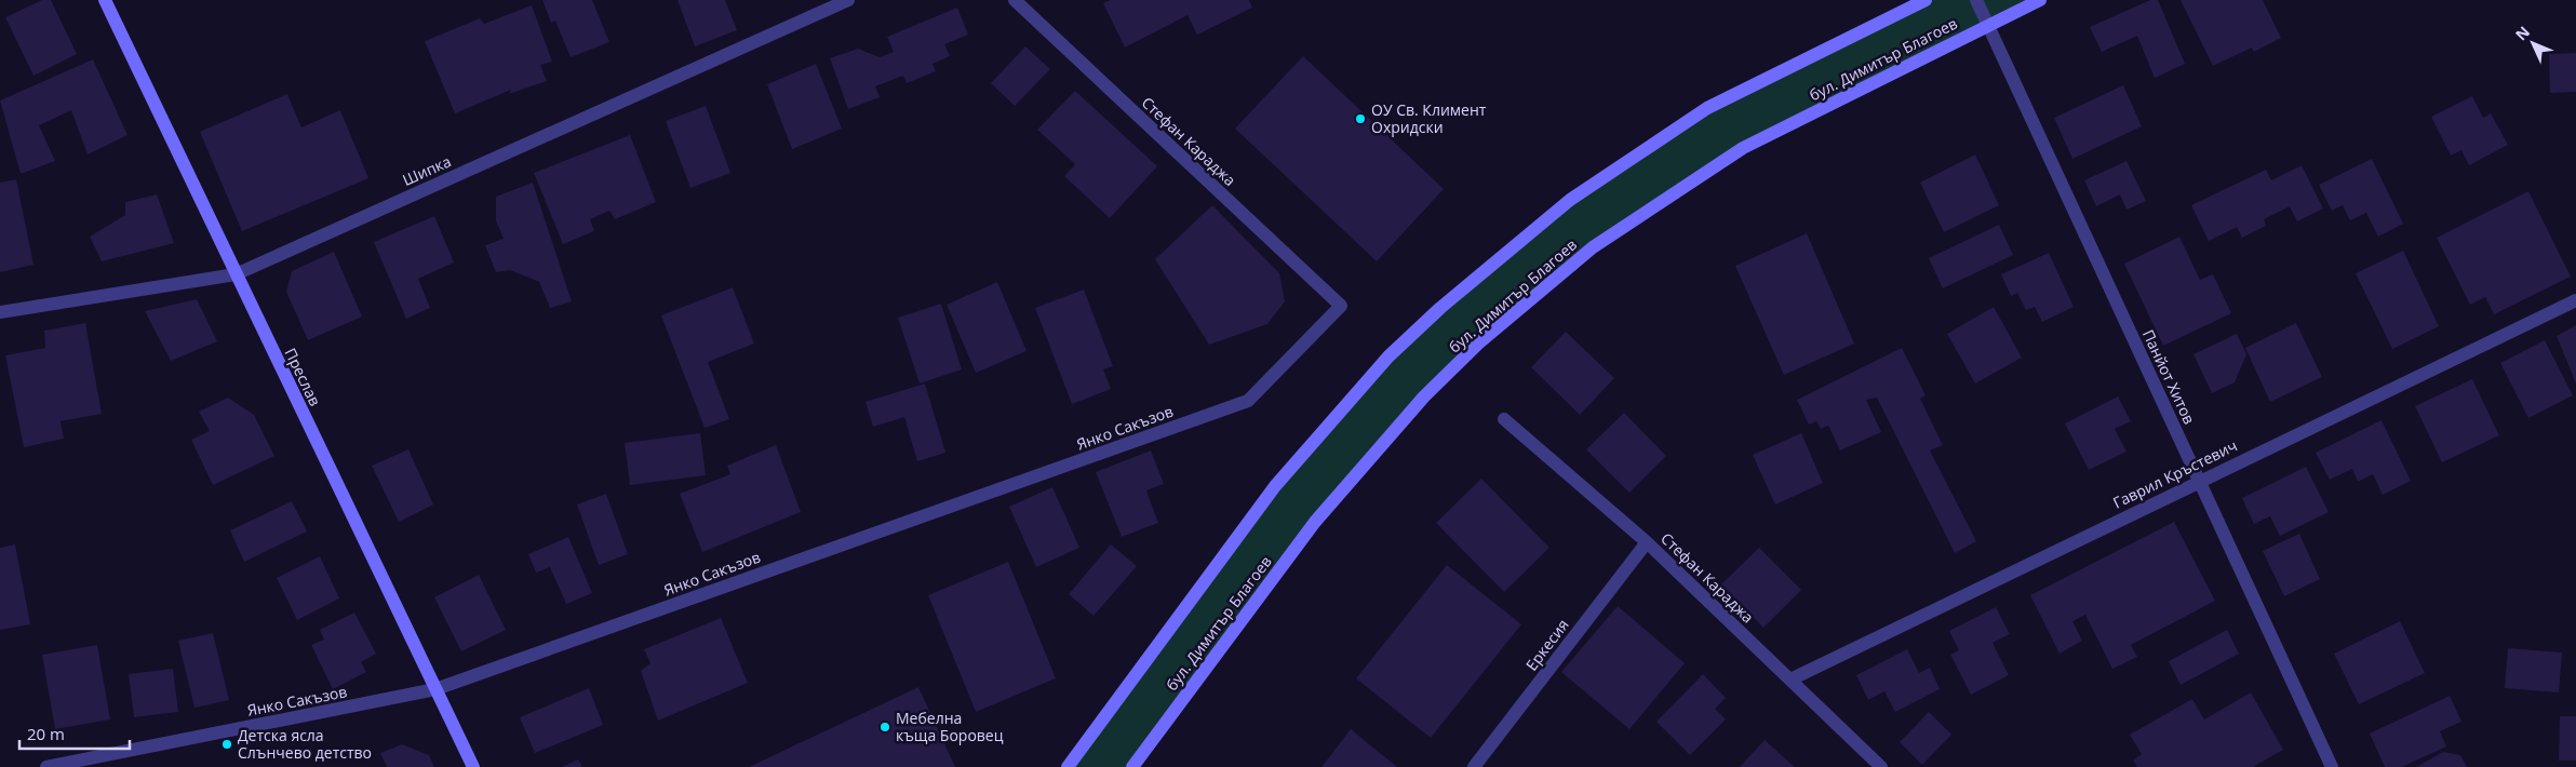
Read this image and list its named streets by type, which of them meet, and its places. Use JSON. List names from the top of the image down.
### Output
{
  "streets": {
    "main road": ["бул. Димитър Благоев", "Преслав"],
    "street": [
      "Стефан Караджа",
      "Шипка",
      "Панйот Хитов",
      "Янко Сакъзов",
      "Гаврил Кръстевич",
      "Еркесия"
    ]
  },
  "crossings": [
    ["бул. Димитър Благоев", "Панйот Хитов"],
    ["Стефан Караджа", "Янко Сакъзов"],
    ["Стефан Караджа", "Гаврил Кръстевич"],
    ["Стефан Караджа", "Еркесия"],
    ["Шипка", "Преслав"],
    ["Преслав", "Янко Сакъзов"],
    ["Панйот Хитов", "Гаврил Кръстевич"]
  ],
  "places": ["ОУ Св. Климент Охридски", "Мебелна къща Боровец", "Детска ясла Слънчево детство"],
  "scale_bar": "20 m",
  "north": "top left"
}
